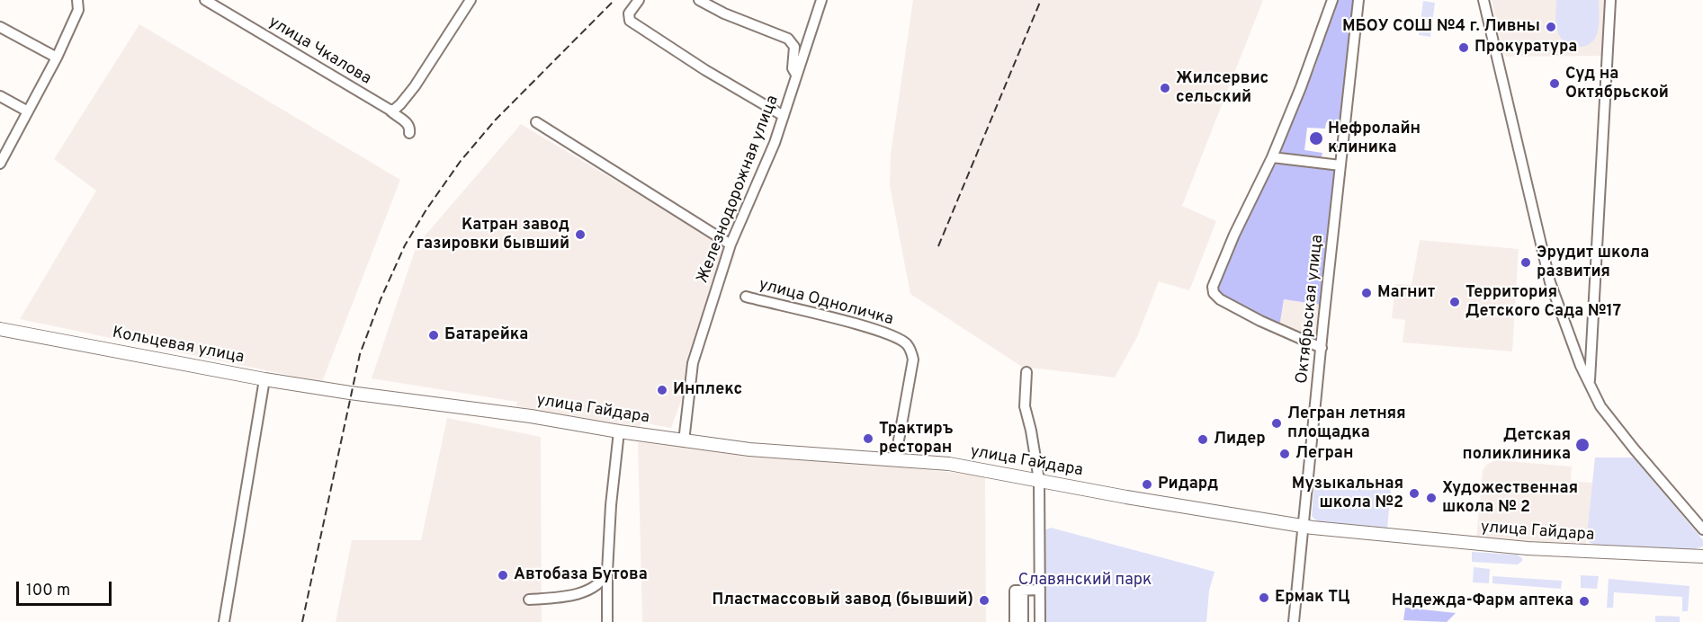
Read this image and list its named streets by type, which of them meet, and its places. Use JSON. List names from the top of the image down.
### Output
{
  "streets": {
    "main road": ["Кольцевая улица", "улица Гайдара"],
    "street": [
      "улица Чкалова",
      "Железнодорожная улица",
      "улица Одноличка",
      "Октябрьская улица"
    ]
  },
  "crossings": [
    ["Железнодорожная улица", "улица Гайдара"],
    ["улица Одноличка", "улица Гайдара"],
    ["Октябрьская улица", "улица Гайдара"],
    ["Кольцевая улица", "улица Гайдара"]
  ],
  "parks": ["Славянский парк"],
  "places": [
    "МБОУ СОШ №4 г. Ливны",
    "Прокуратура",
    "Суд на Октябрьской",
    "Жилсервис сельский",
    "Нефролайн клиника",
    "Катран завод газировки бывший",
    "Эрудит школа развития",
    "Магнит",
    "Территория Детского Сада №17",
    "Батарейка",
    "Инплекс",
    "Легран летняя площадка",
    "Трактиръ ресторан",
    "Лидер",
    "Детская поликлиника",
    "Легран",
    "Ридард",
    "Музыкальная школа №2",
    "Художественная школа № 2",
    "Автобаза Бутова",
    "Ермак ТЦ",
    "Пластмассовый завод (бывший)",
    "Надежда-Фарм аптека"
  ],
  "scale_bar": "100 m"
}
